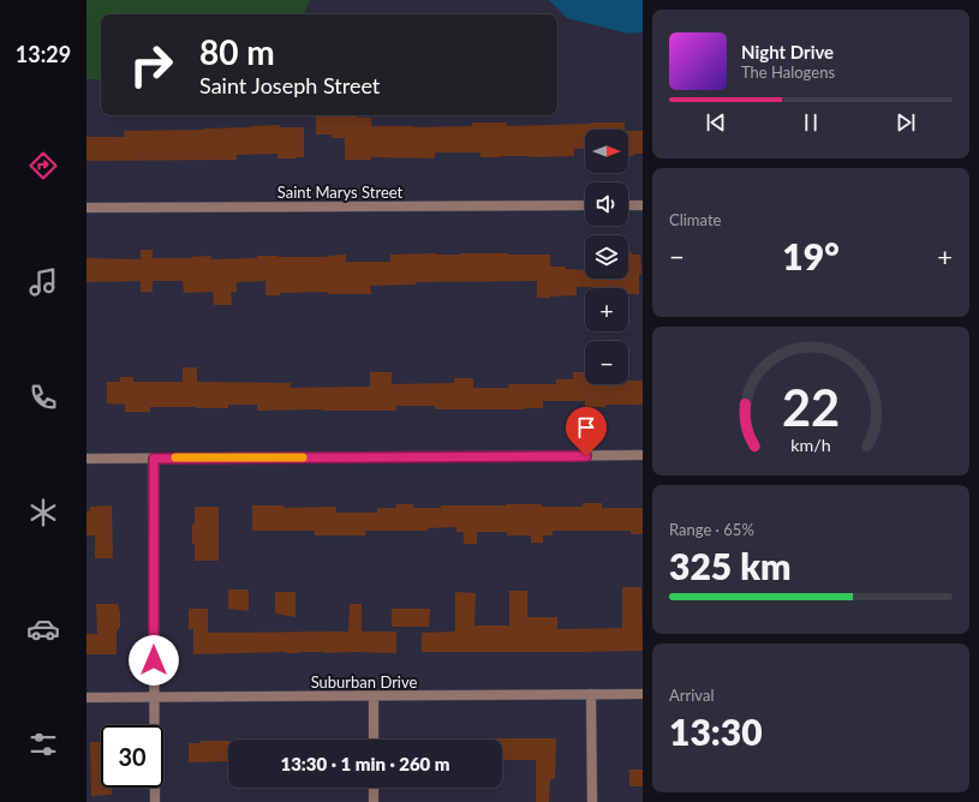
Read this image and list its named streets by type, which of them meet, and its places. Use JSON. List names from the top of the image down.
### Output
{
  "streets": {
    "street": ["Saint Marys Street", "Suburban Drive"]
  },
  "north": "right",
  "page": {
    "tabs": "13:29",
    "turn": ["80 m", "Saint Joseph Street"],
    "song": ["Night Drive", "The Halogens"],
    "map_buttons": ["+", "−"],
    "tile": [
      "Climate",
      ["Range · 65%", "325 km"],
      ["Arrival", "13:30"]
    ],
    "heat": ["−", "19°", "+"],
    "limit": "30",
    "trip": "13:30 · 1 min · 260 m",
    "gauge": ["22", "km/h"]
  }
}
